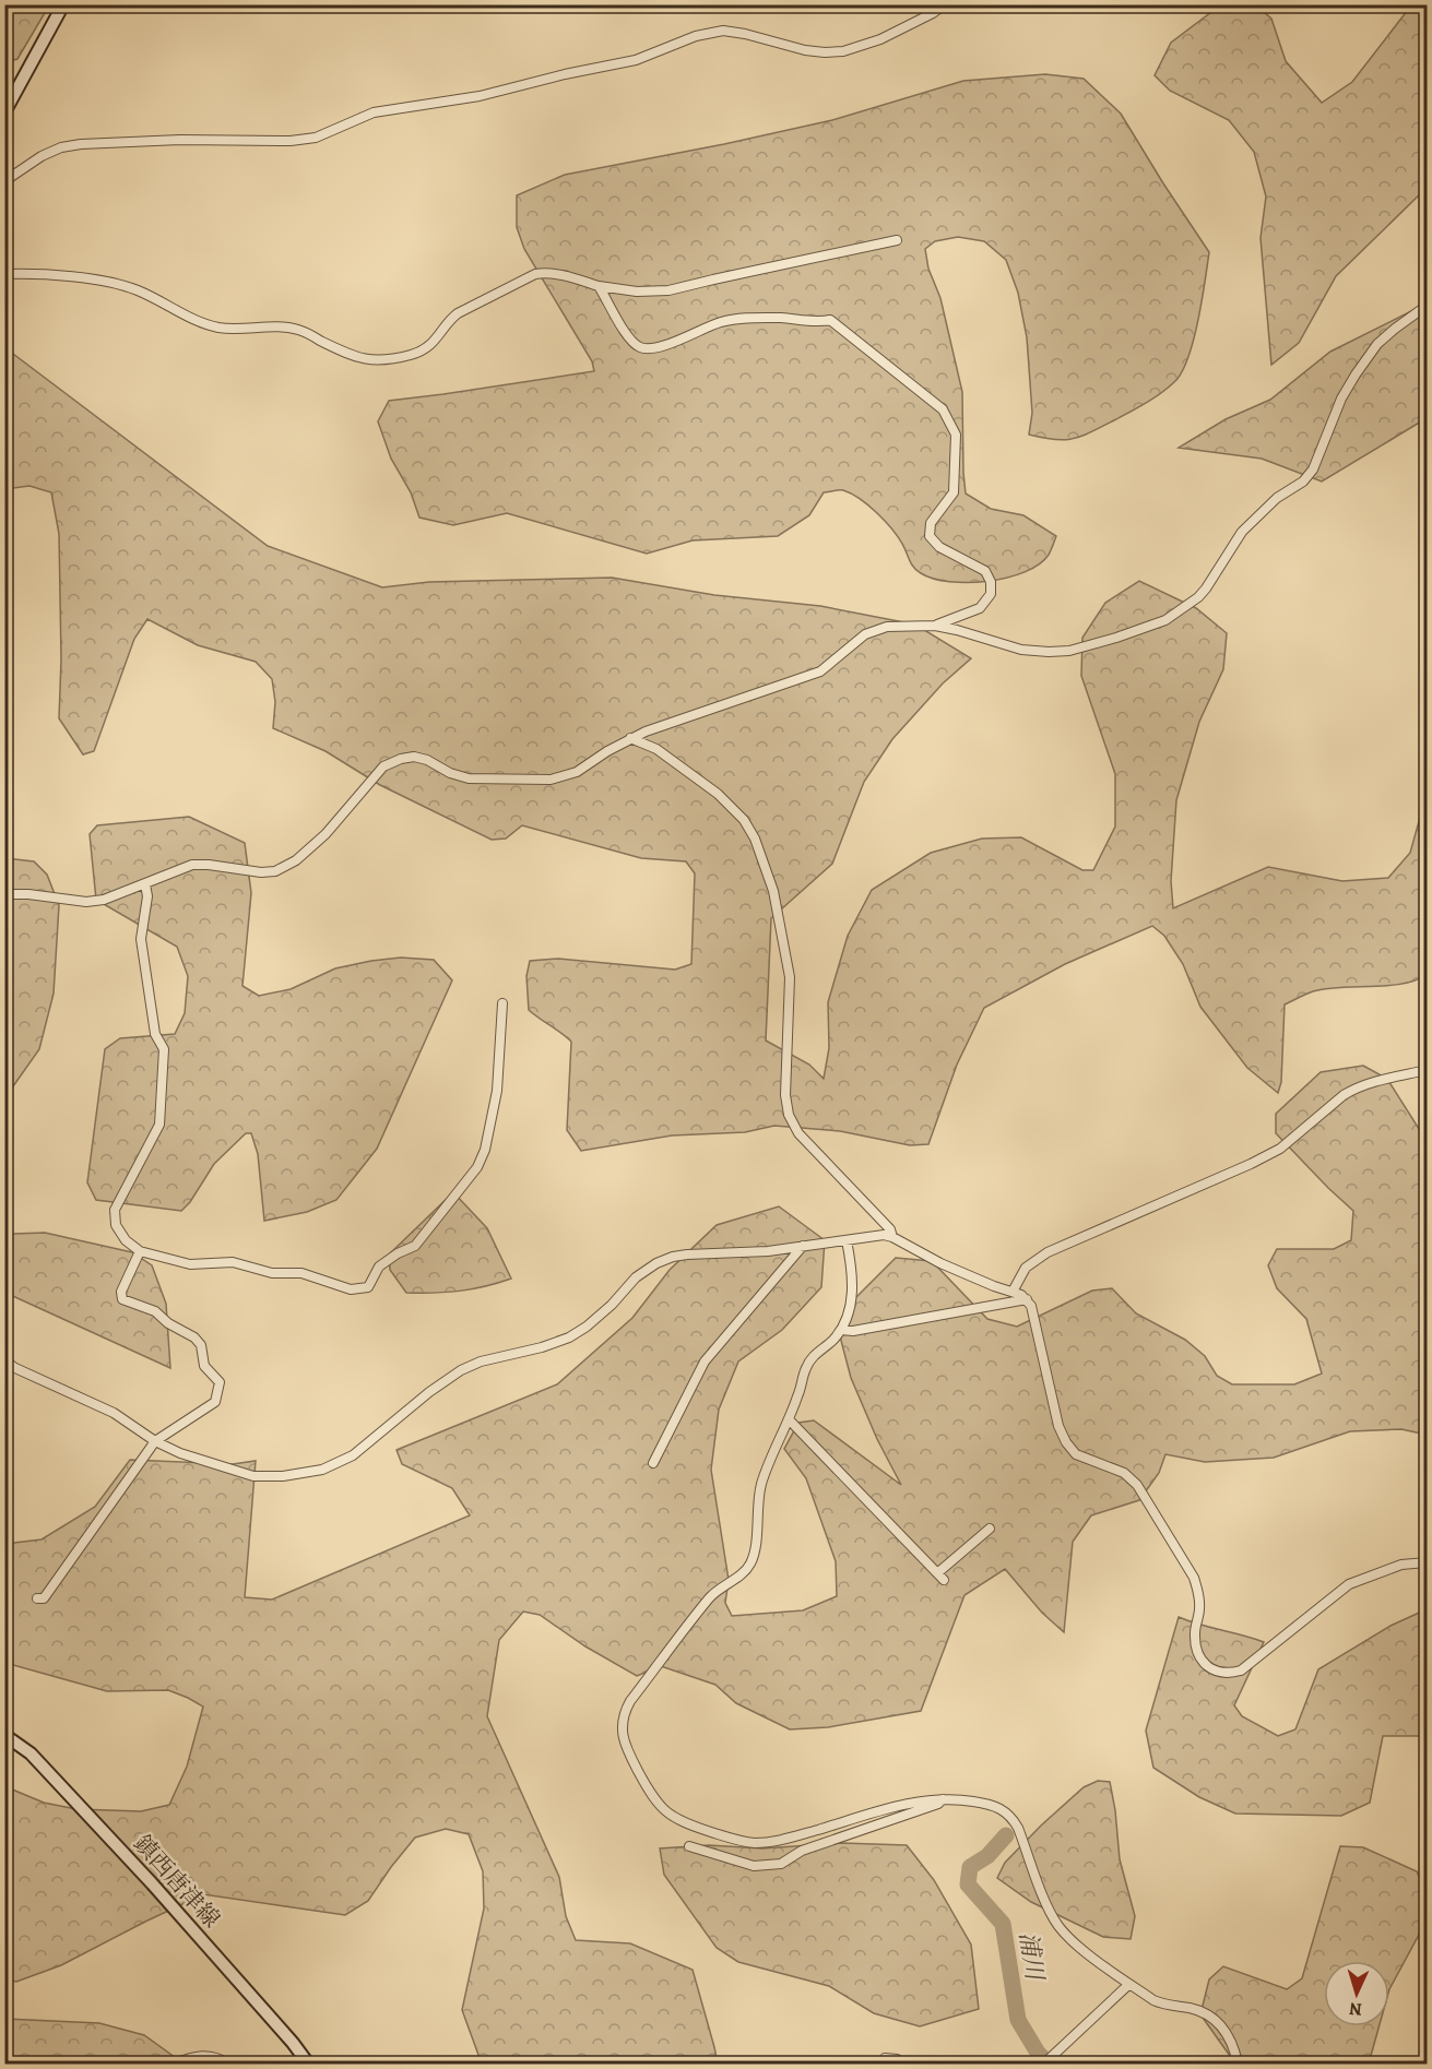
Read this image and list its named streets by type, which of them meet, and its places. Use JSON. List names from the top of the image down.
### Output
{
  "streets": {
    "main road": ["鎮西唐津線"]
  },
  "water": ["浦川"],
  "north": "bottom"
}
